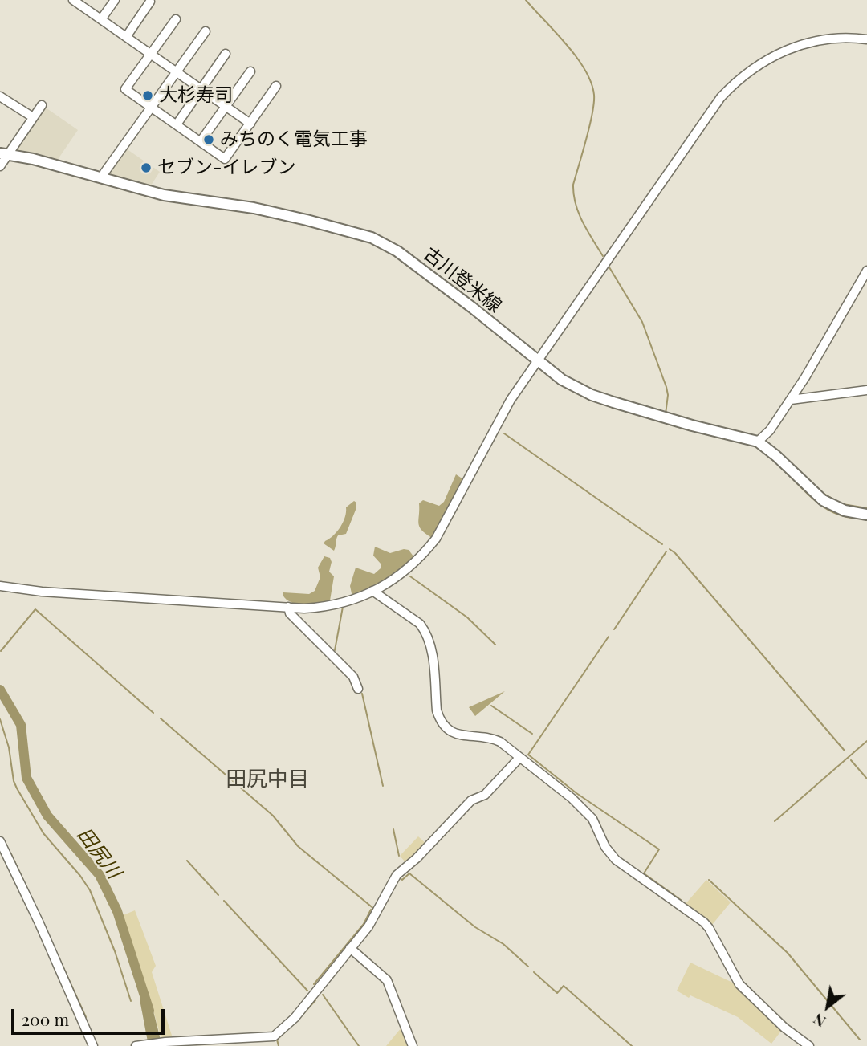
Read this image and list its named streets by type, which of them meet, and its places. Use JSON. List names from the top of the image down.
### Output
{
  "streets": {
    "main road": ["古川登米線"]
  },
  "districts": ["田尻中目"],
  "water": ["田尻川"],
  "places": ["大杉寿司", "みちのく電気工事", "セブン-イレブン"],
  "scale_bar": "200 m",
  "north": "bottom left"
}
